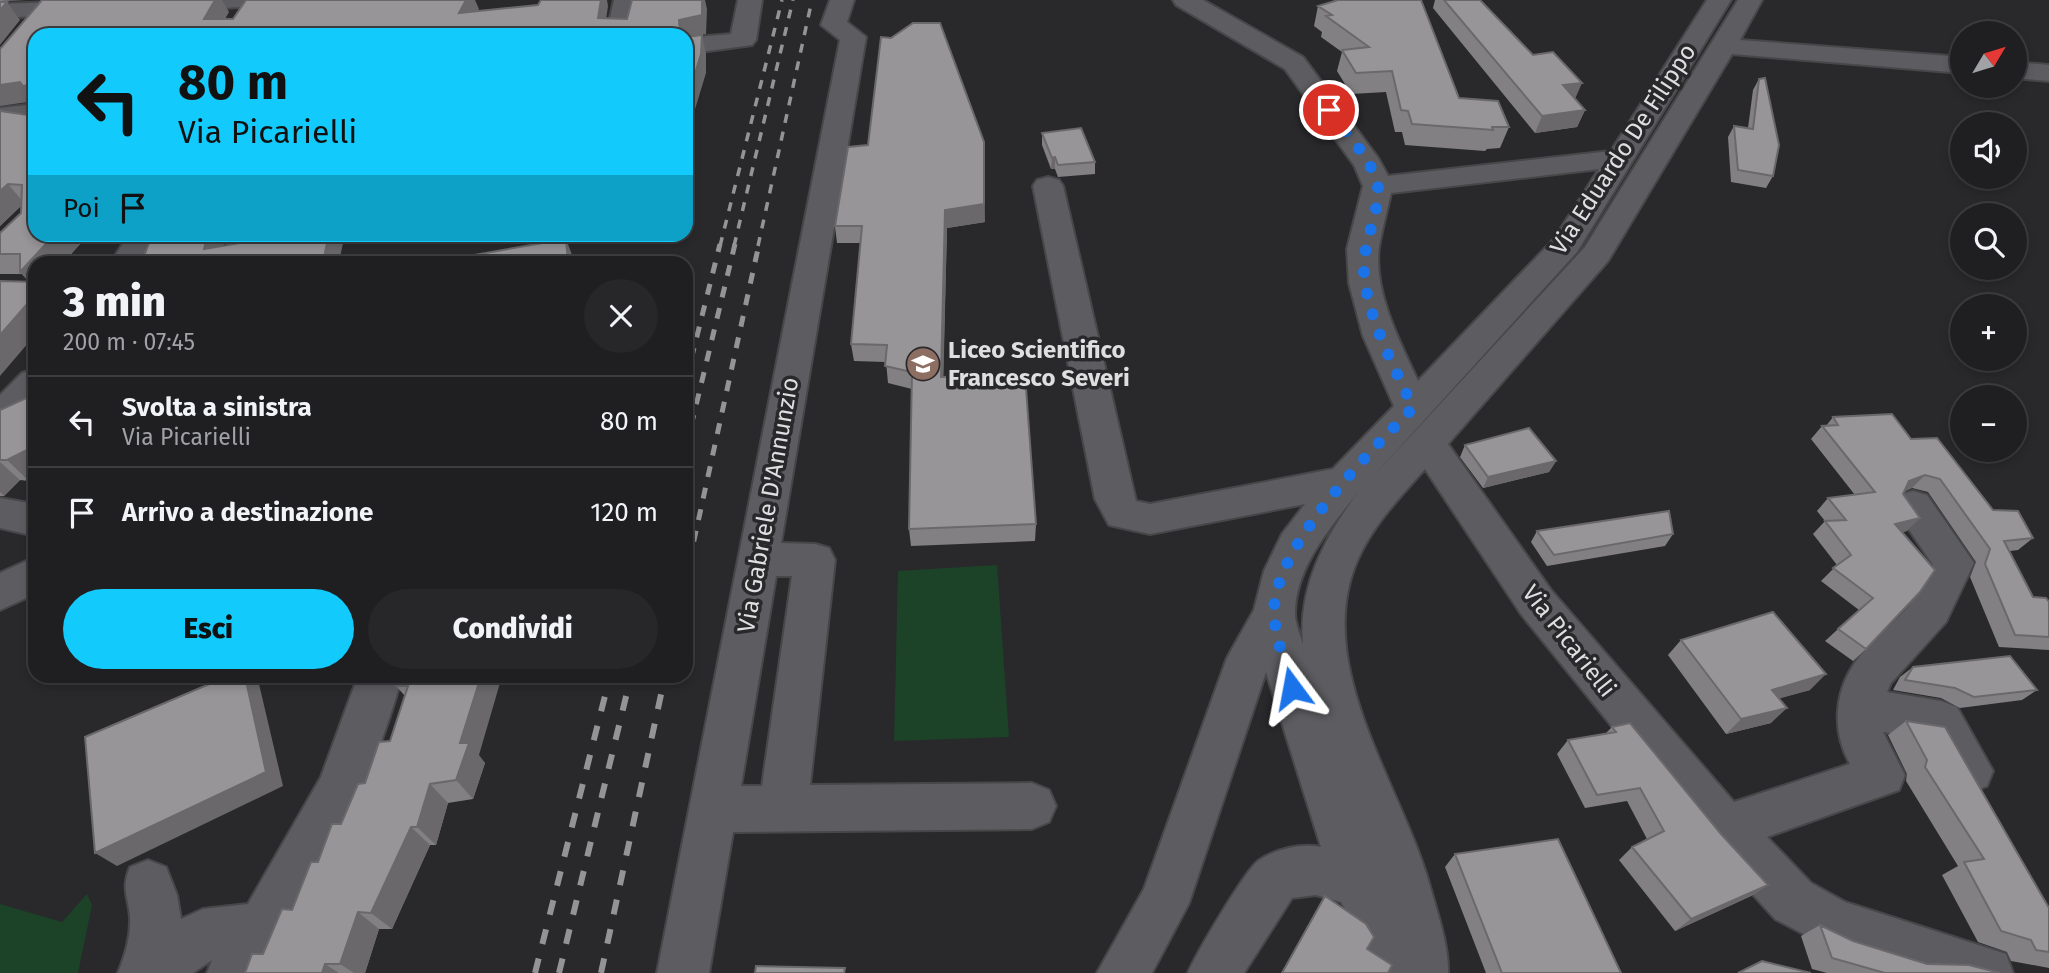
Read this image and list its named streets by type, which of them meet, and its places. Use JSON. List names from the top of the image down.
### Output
{
  "streets": {
    "street": ["Via Eduardo De Filippo", "Via Gabriele D'Annunzio", "Via Picarielli"]
  },
  "crossings": [
    ["Via Eduardo De Filippo", "Via Picarielli"]
  ],
  "places": {
    "school or university": ["Liceo Scientifico Francesco Severi"]
  },
  "north": "top right",
  "page": {
    "map_buttons": ["+", "−"],
    "turn": ["80 m", "Via Picarielli"],
    "then": "Poi",
    "heading": ["3 min", "200 m · 07:45"],
    "list": [
      {
        "name": "Svolta a sinistra",
        "note": "Via Picarielli",
        "value": "80 m"
      },
      {
        "name": "Arrivo a destinazione",
        "value": "120 m"
      }
    ],
    "buttons": ["Esci", "Condividi"]
  }
}
